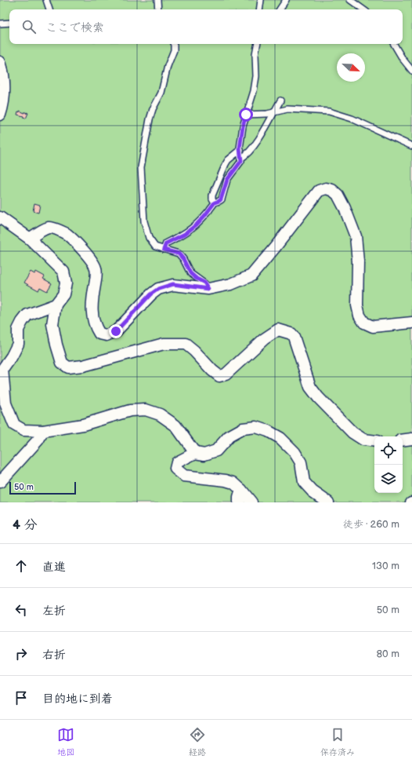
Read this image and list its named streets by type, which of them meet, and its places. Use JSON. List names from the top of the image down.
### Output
{
  "scale_bar": "50 m",
  "north": "bottom right",
  "page": {
    "search": "ここで検索",
    "scale": "50 m",
    "heading": ["4 分", "徒歩 · 260 m"],
    "list": [
      ["直進", "130 m"],
      ["左折", "50 m"],
      ["右折", "80 m"],
      "目的地に到着"
    ],
    "nav": ["地図", "経路", "保存済み"]
  }
}
